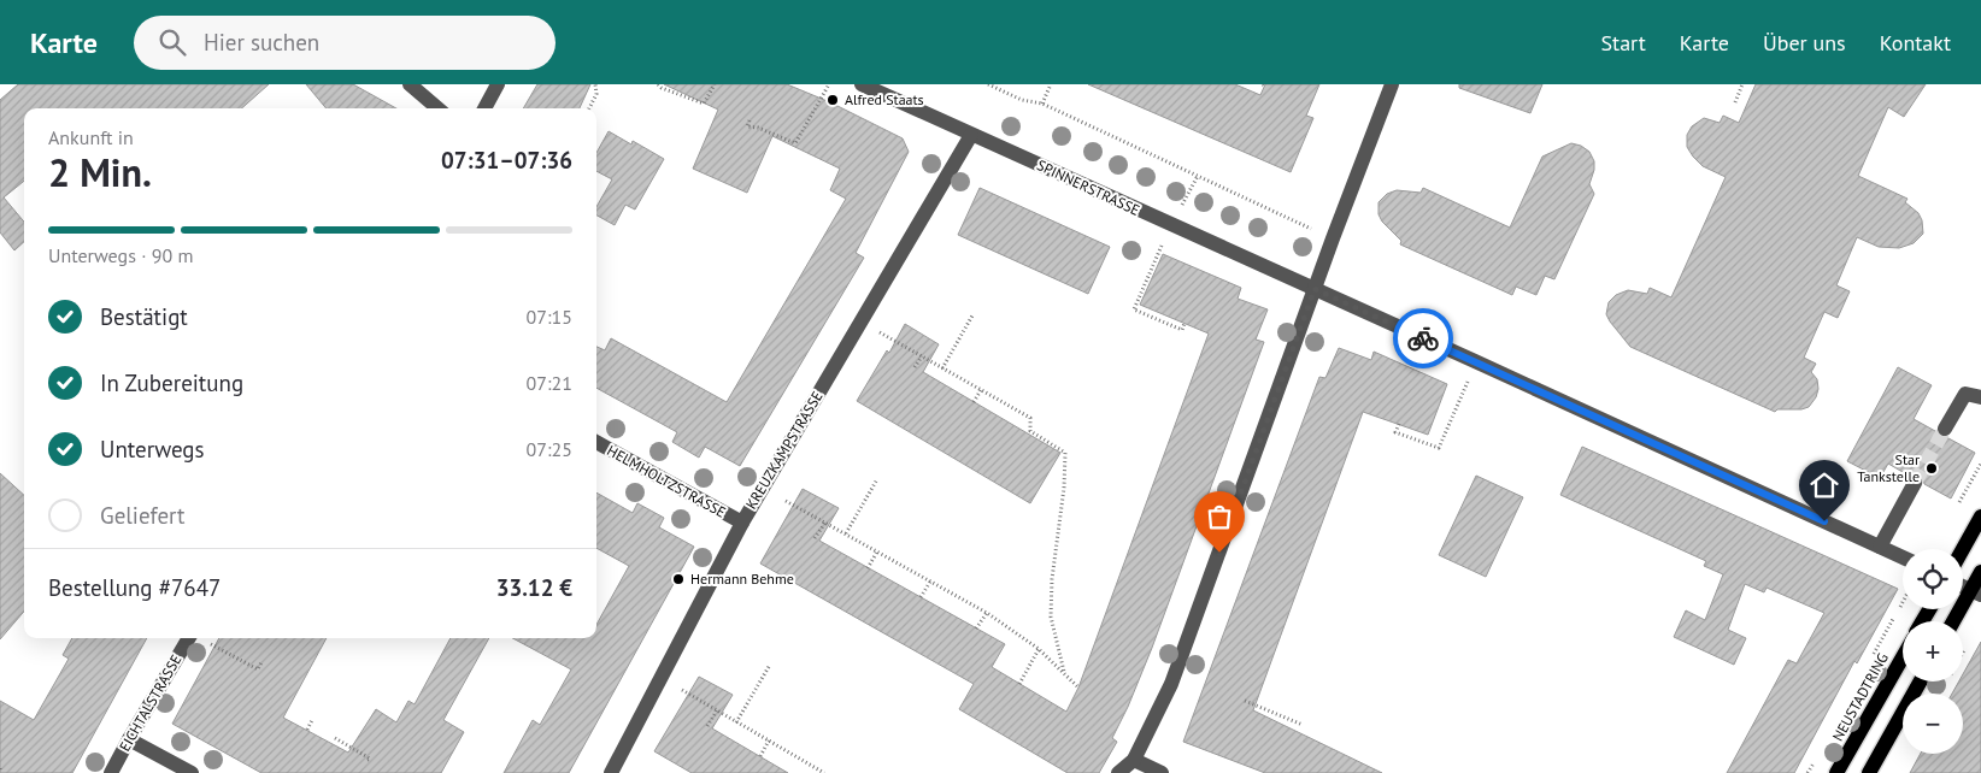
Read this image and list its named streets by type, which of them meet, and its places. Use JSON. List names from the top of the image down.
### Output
{
  "streets": {
    "main road": ["NEUSTADTRING"],
    "street": [
      "SPINNERSTRASSE",
      "KREUZKAMPSTRASSE",
      "HELMHOLTZSTRASSE",
      "EICHTALSTRASSE"
    ]
  },
  "crossings": [
    ["SPINNERSTRASSE", "KREUZKAMPSTRASSE"],
    ["KREUZKAMPSTRASSE", "HELMHOLTZSTRASSE"]
  ],
  "places": ["Alfred Staats", "Star Tankstelle", "Hermann Behme"],
  "page": {
    "header": "Karte",
    "search": "Hier suchen",
    "nav": [
      "Start",
      "Karte",
      "Über uns",
      "Kontakt"
    ],
    "heading": ["2 Min.", "Ankunft in", "07:31–07:36"],
    "panel": ["Bestellung #7647", "33.12 €"],
    "bar": "Unterwegs · 90 m",
    "list": [
      ["Bestätigt", "07:15"],
      ["In Zubereitung", "07:21"],
      ["Unterwegs", "07:25"],
      "Geliefert"
    ],
    "map_buttons": ["+", "−"]
  }
}
